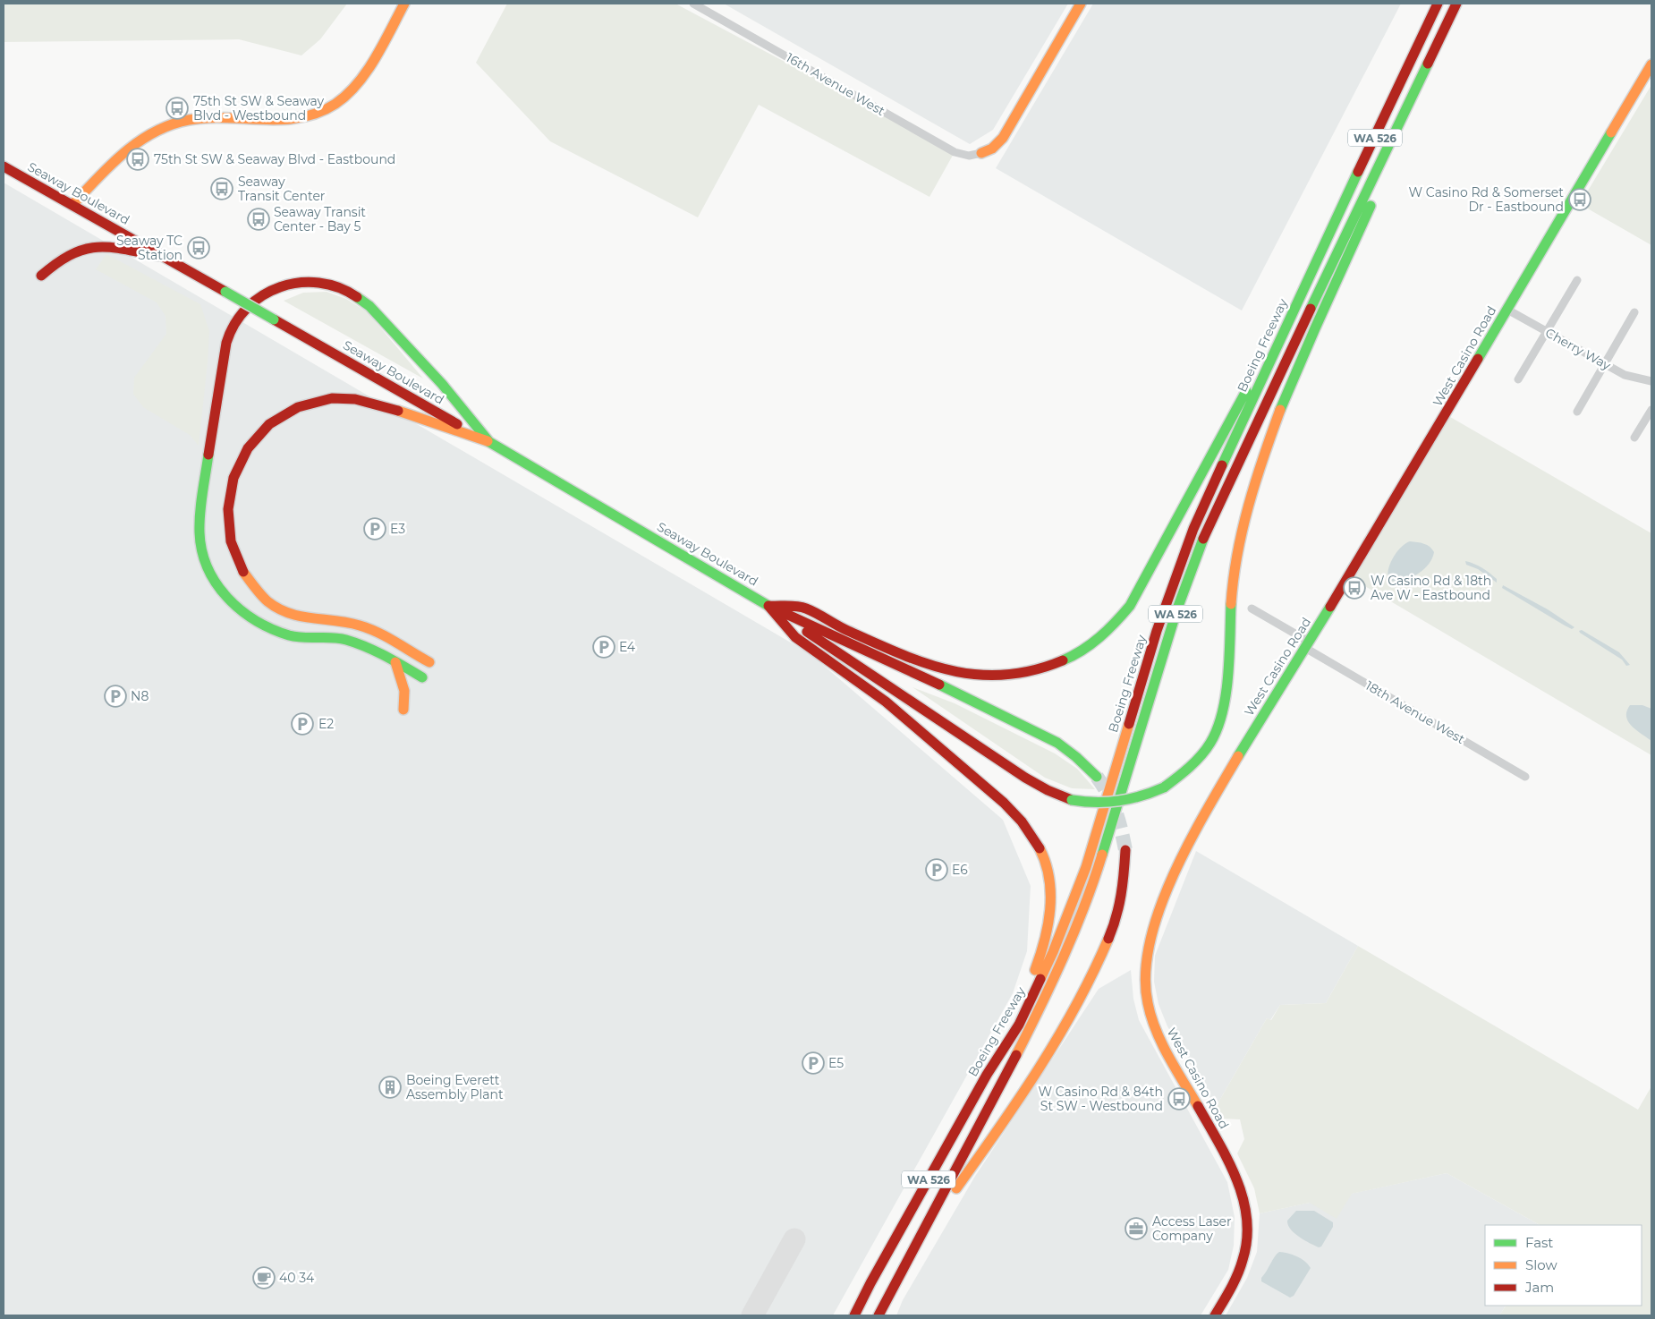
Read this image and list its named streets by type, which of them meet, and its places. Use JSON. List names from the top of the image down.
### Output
{
  "streets": {
    "main road": [
      "WA 526",
      "Seaway Boulevard",
      "Boeing Freeway",
      "West Casino Road"
    ],
    "street": ["16th Avenue West", "Cherry Way", "18th Avenue West"]
  },
  "crossings": [
    ["Cherry Way", "West Casino Road"],
    ["West Casino Road", "18th Avenue West"]
  ],
  "places": {
    "bus stop": [
      "75th St SW & Seaway Blvd - Westbound",
      "75th St SW & Seaway Blvd - Eastbound",
      "Seaway Transit Center",
      "W Casino Rd & Somerset Dr - Eastbound",
      "Seaway Transit Center - Bay 5",
      "Seaway TC Station",
      "W Casino Rd & 18th Ave W - Eastbound",
      "W Casino Rd & 84th St SW - Westbound"
    ],
    "parking": [
      "E3",
      "E4",
      "N8",
      "E2",
      "E6",
      "E5"
    ],
    "building": ["Boeing Everett Assembly Plant"],
    "office": ["Access Laser Company"],
    "cafe": ["40 34"]
  },
  "legend": ["Fast", "Slow", "Jam"]
}
